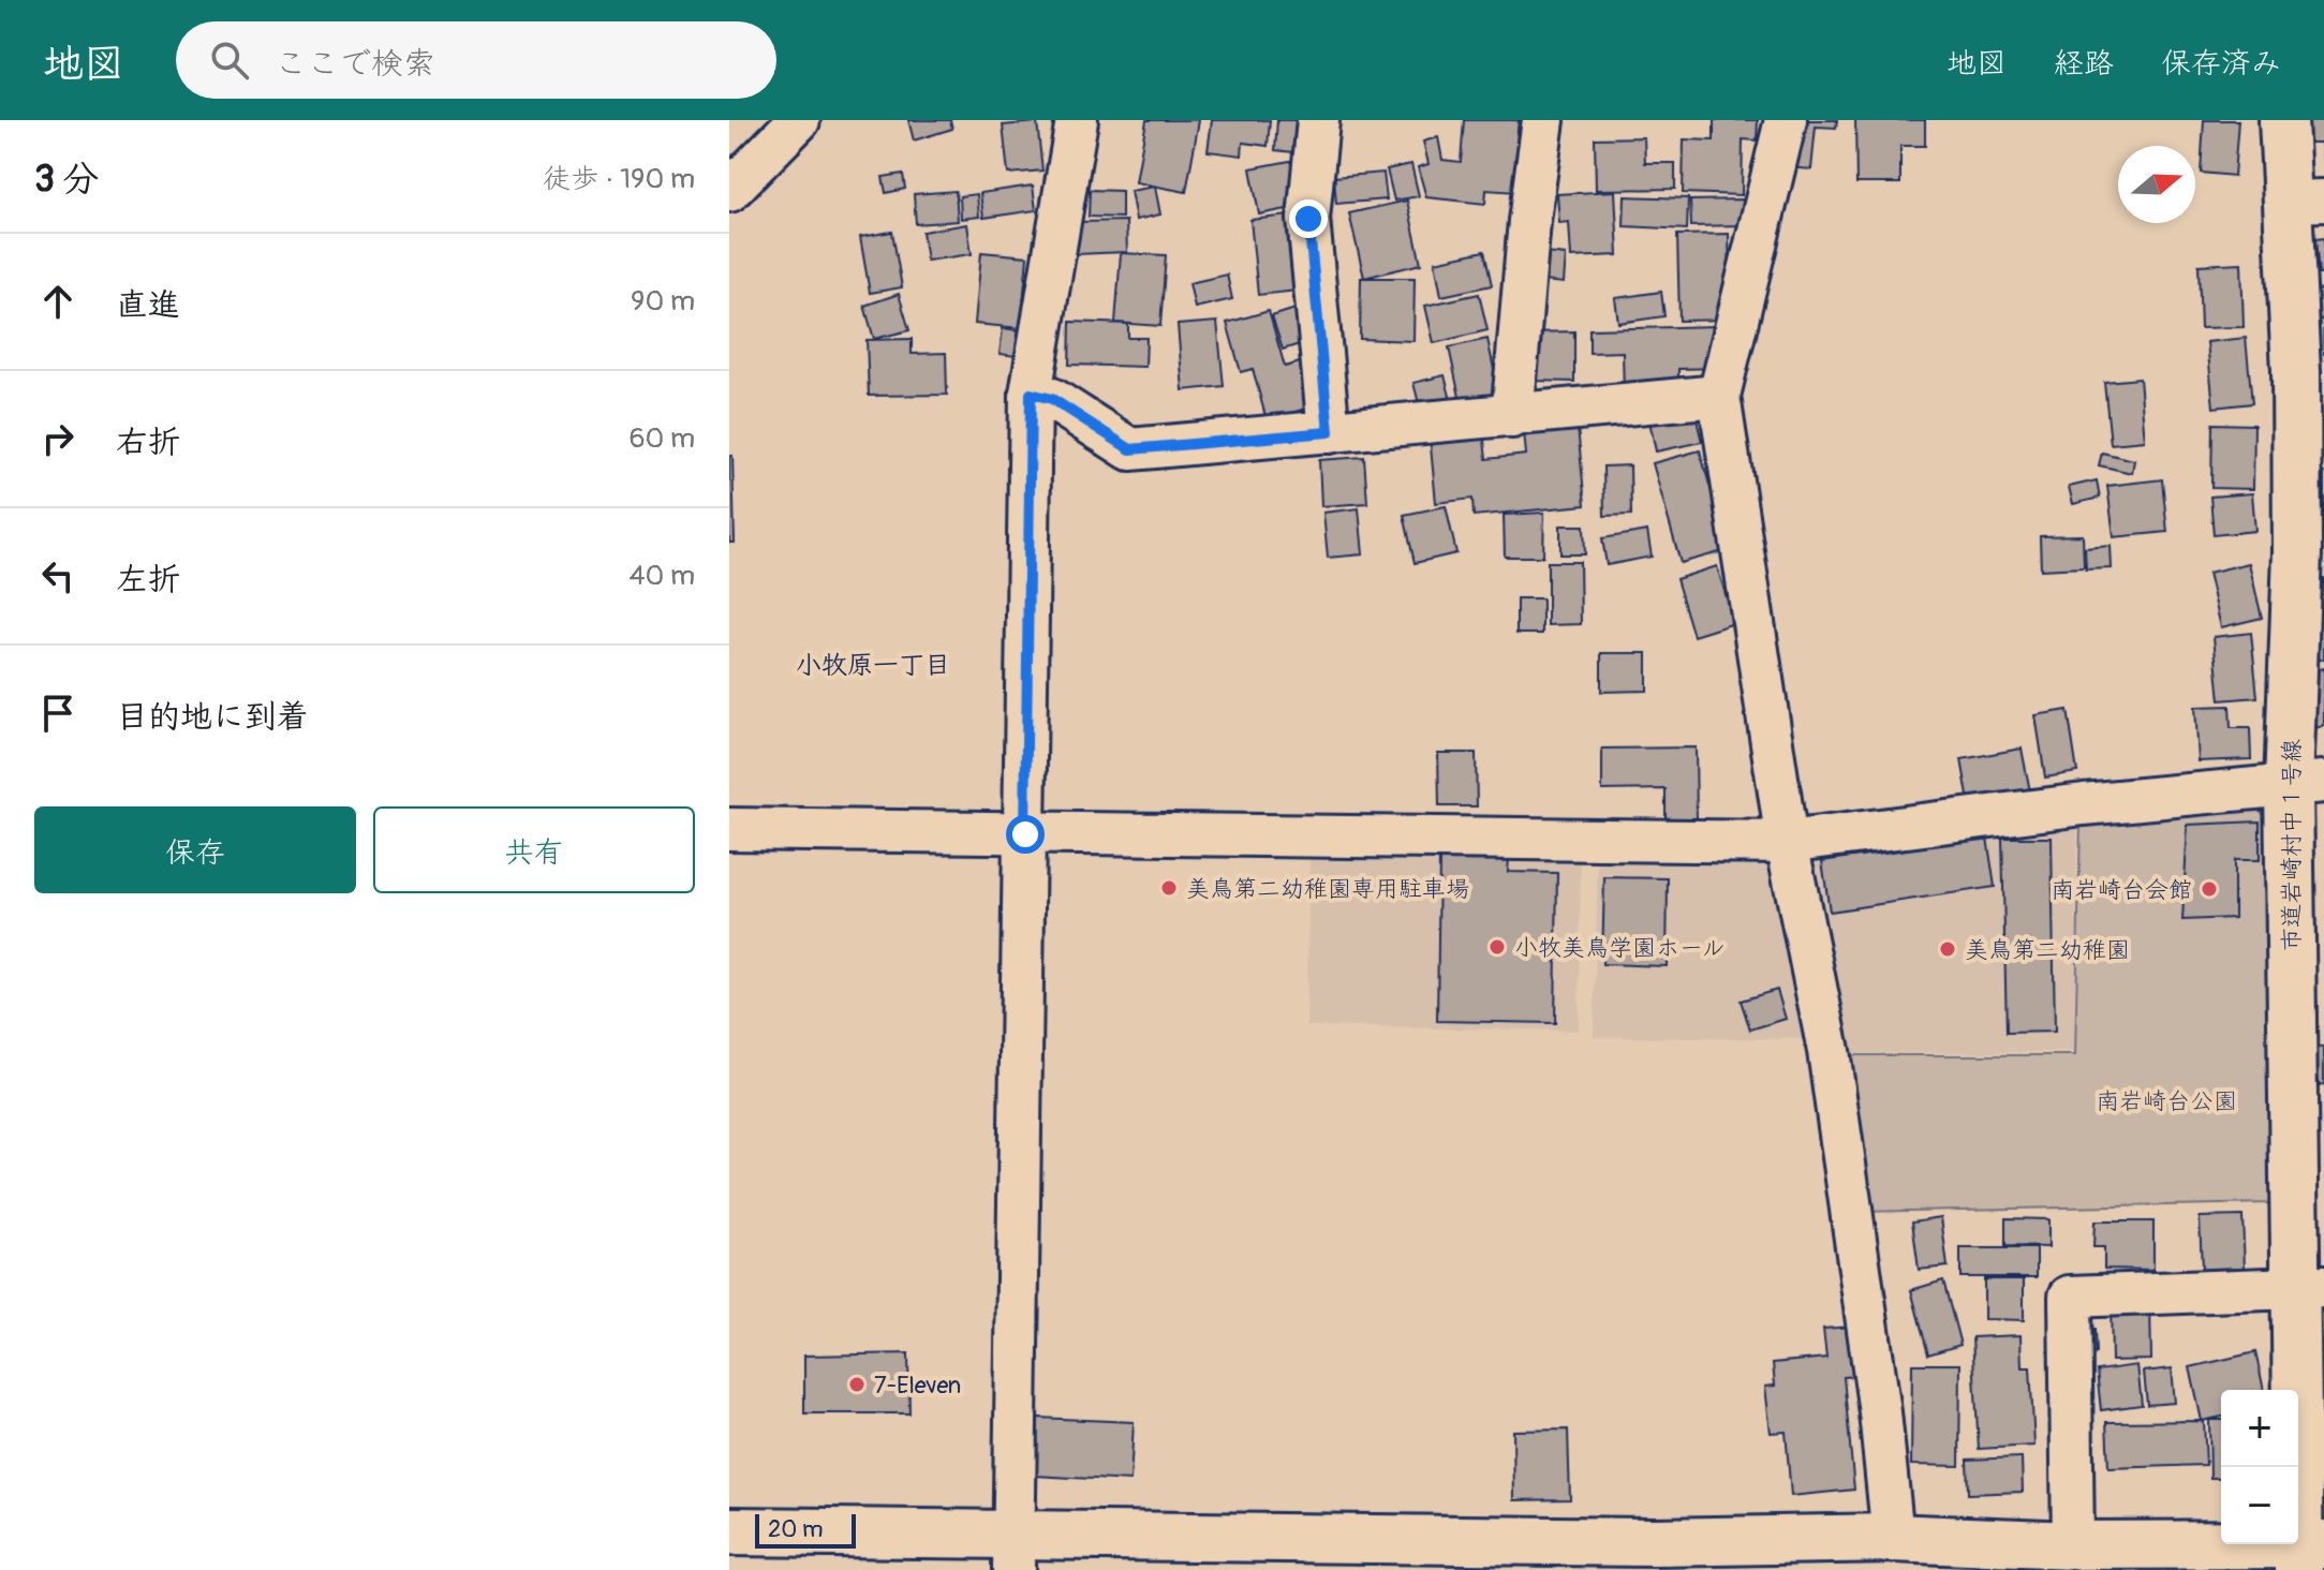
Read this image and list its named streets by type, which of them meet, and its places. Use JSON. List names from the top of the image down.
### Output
{
  "streets": {
    "street": ["市道岩崎村中１号線"]
  },
  "districts": ["小牧原一丁目"],
  "parks": ["南岩崎台公園"],
  "places": [
    "美鳥第二幼稚園専用駐車場",
    "南岩崎台会館",
    "小牧美鳥学園ホール",
    "美鳥第二幼稚園",
    "7-Eleven"
  ],
  "scale_bar": "20 m",
  "north": "right",
  "page": {
    "header": "地図",
    "search": "ここで検索",
    "nav": ["地図", "経路", "保存済み"],
    "heading": ["3 分", "徒歩 · 190 m"],
    "list": [
      ["直進", "90 m"],
      ["右折", "60 m"],
      ["左折", "40 m"],
      "目的地に到着"
    ],
    "buttons": ["保存", "共有"],
    "map_buttons": ["+", "−"],
    "scale": "20 m"
  }
}
